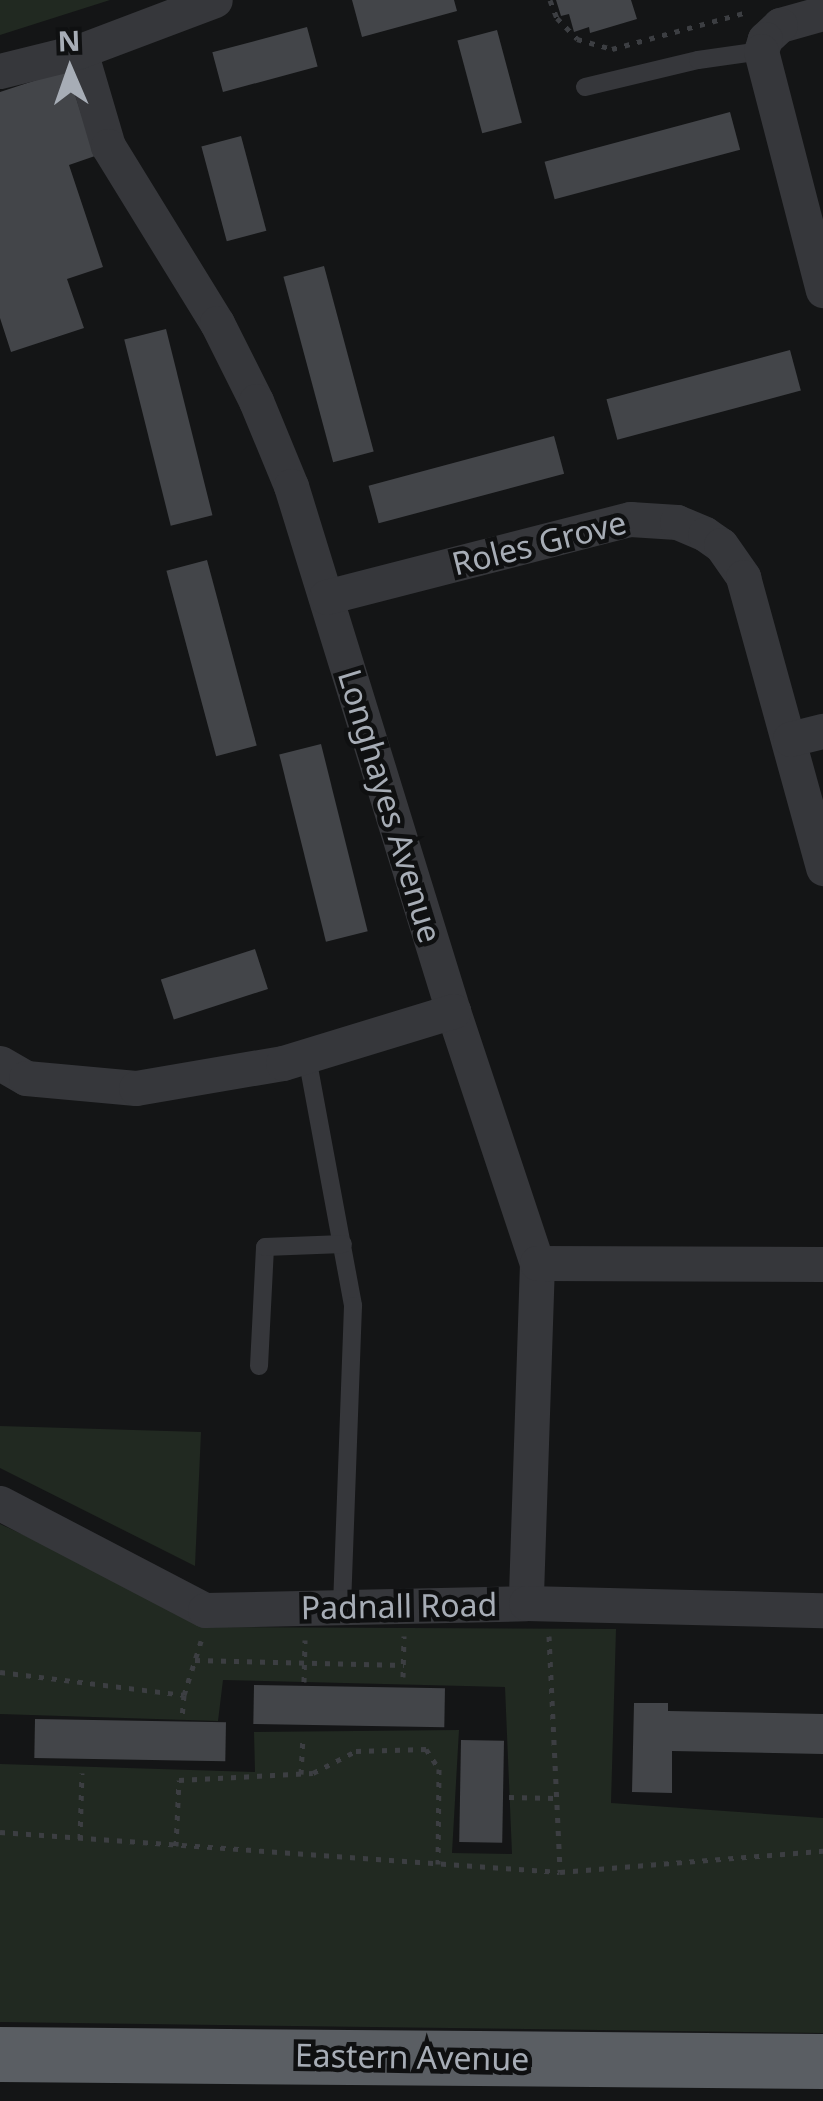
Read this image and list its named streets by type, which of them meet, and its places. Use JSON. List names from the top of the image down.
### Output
{
  "streets": {
    "highway": ["Eastern Avenue"],
    "street": ["Roles Grove", "Longhayes Avenue", "Padnall Road"]
  },
  "crossings": [
    ["Roles Grove", "Longhayes Avenue"],
    ["Longhayes Avenue", "Padnall Road"]
  ],
  "north": "top"
}
